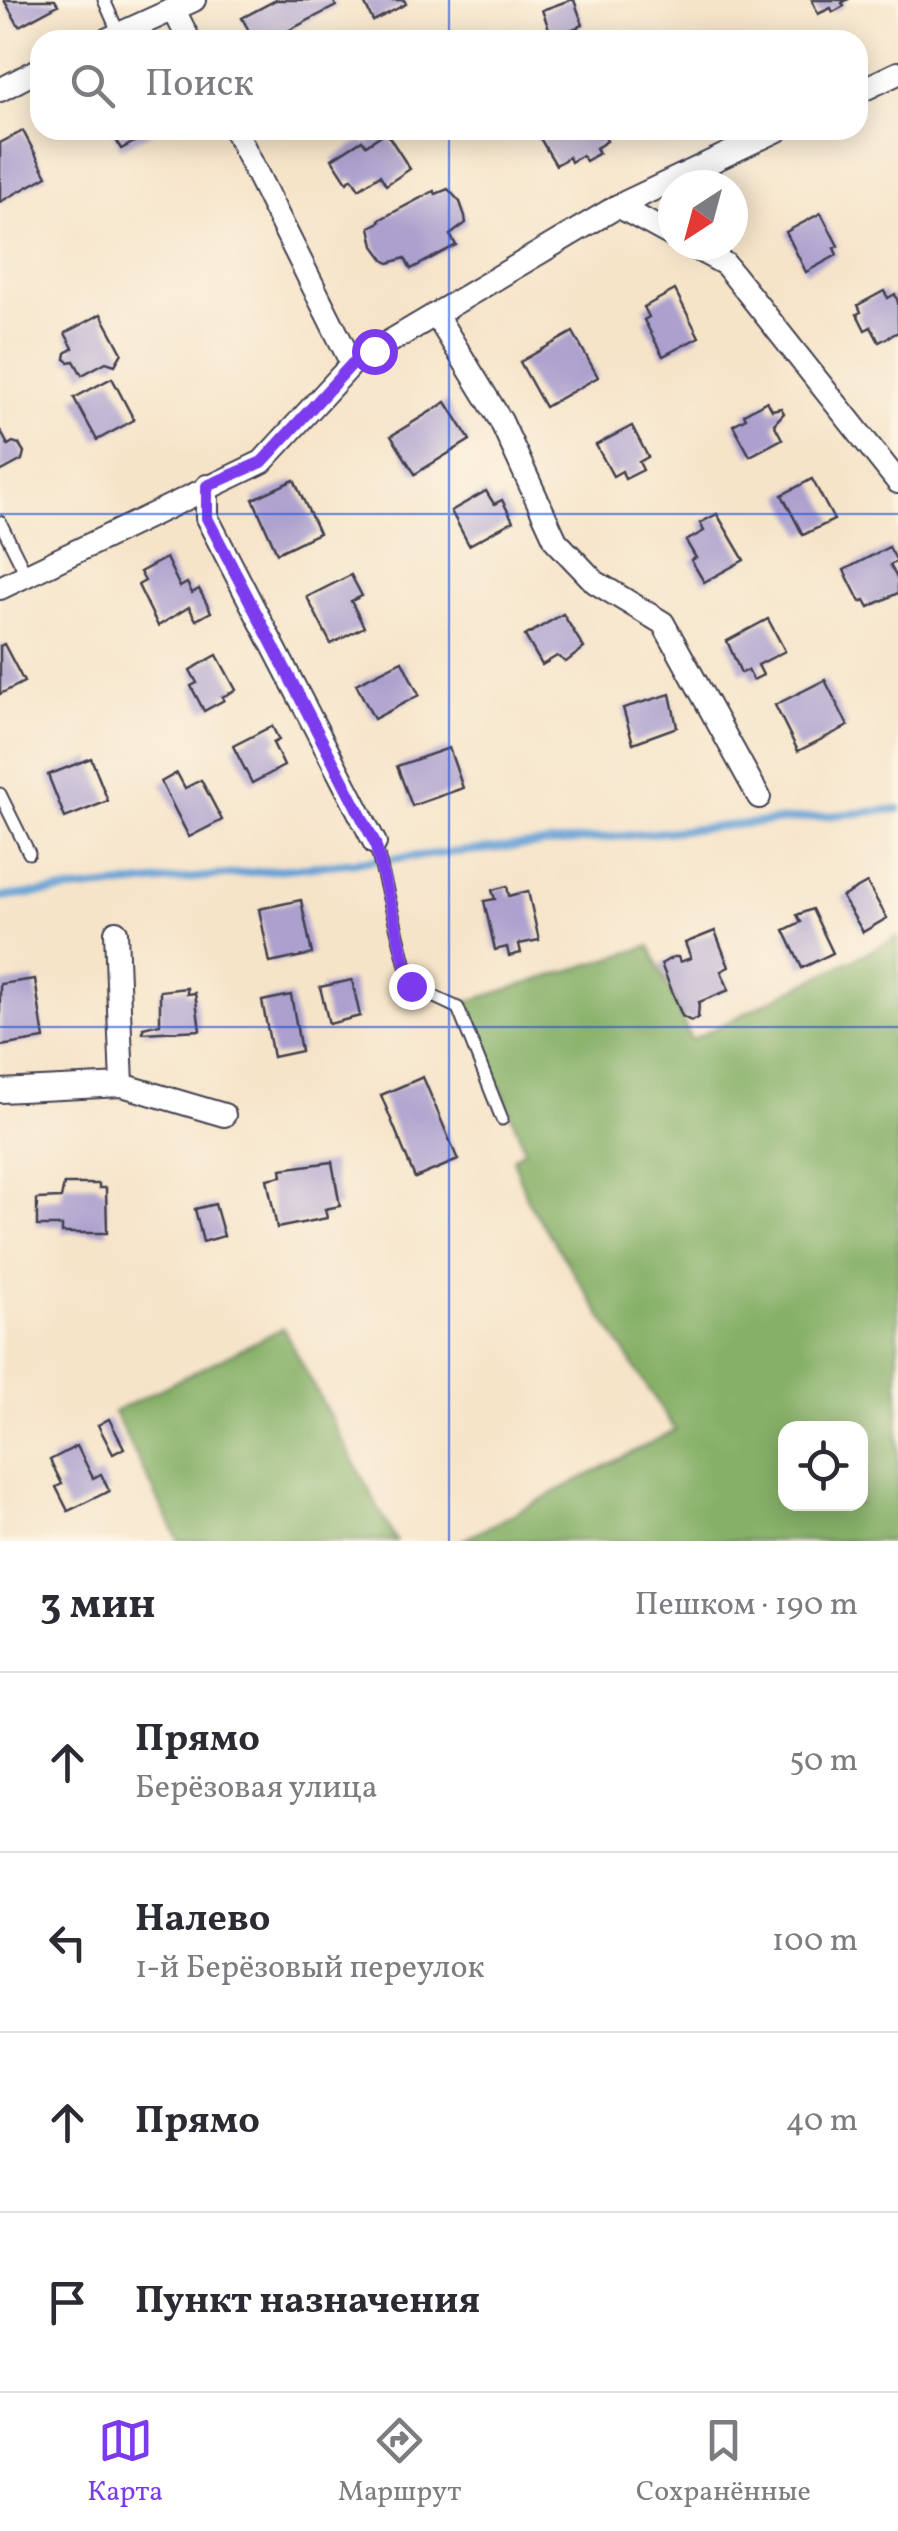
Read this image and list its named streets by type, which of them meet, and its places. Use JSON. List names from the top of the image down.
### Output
{
  "north": "bottom left",
  "page": {
    "search": "Поиск",
    "heading": ["3 мин", "Пешком · 190 m"],
    "list": [
      ["Прямо", "Берёзовая улица", "50 m"],
      ["Налево", "1-й Берёзовый переулок", "100 m"],
      ["Прямо", "40 m"],
      "Пункт назначения"
    ],
    "nav": ["Карта", "Маршрут", "Сохранённые"]
  }
}
